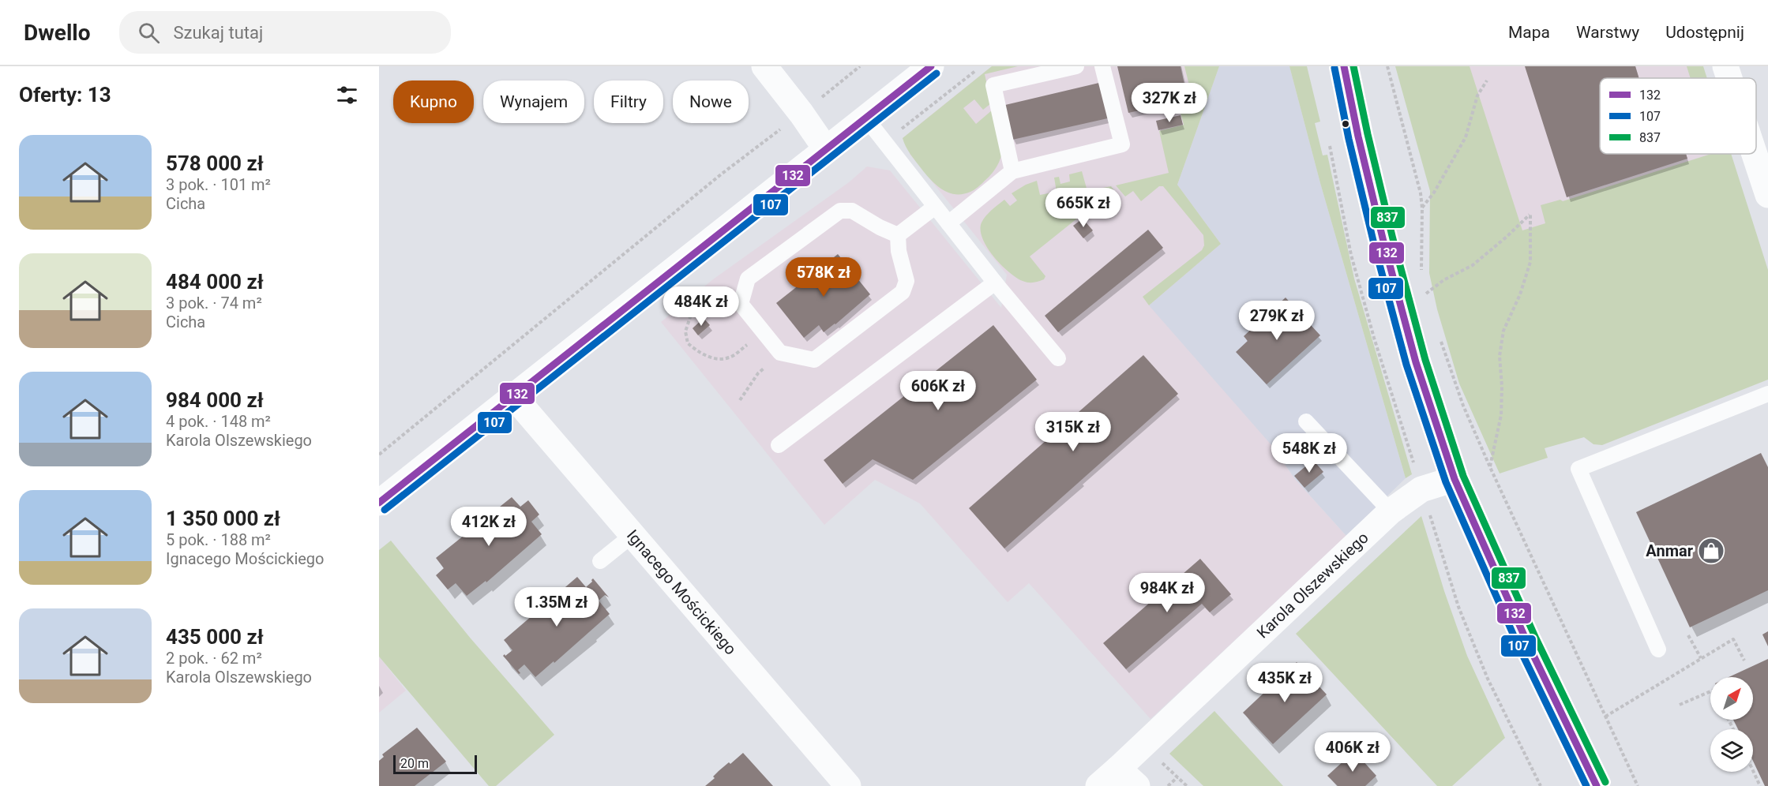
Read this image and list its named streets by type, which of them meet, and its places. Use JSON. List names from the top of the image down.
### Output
{
  "streets": {
    "street": ["Karola Olszewskiego", "Ignacego Mościckiego"]
  },
  "places": {
    "shop": ["Anmar"]
  },
  "lines": ["transit line 132", "transit line 837", "transit line 107"],
  "legend": ["132", "107", "837"],
  "scale_bar": "20 m",
  "north": "top right",
  "page": {
    "header": "Dwello",
    "search": "Szukaj tutaj",
    "nav": ["Mapa", "Warstwy", "Udostępnij"],
    "heading": "Oferty: 13",
    "chip": [
      "Kupno",
      "Wynajem",
      "Filtry",
      "Nowe"
    ],
    "price": [
      "327K zł",
      "665K zł",
      "578K zł",
      "484K zł",
      "279K zł",
      "606K zł",
      "315K zł",
      "548K zł",
      "412K zł",
      "984K zł",
      "1.35M zł",
      "435K zł",
      "406K zł"
    ],
    "list": [
      {
        "name": "578 000 zł",
        "note": "3 pok. · 101 m² · Cicha"
      },
      {
        "name": "484 000 zł",
        "note": "3 pok. · 74 m² · Cicha"
      },
      {
        "name": "984 000 zł",
        "note": "4 pok. · 148 m² · Karola Olszewskiego"
      },
      {
        "name": "1 350 000 zł",
        "note": "5 pok. · 188 m² · Ignacego Mościckiego"
      },
      {
        "name": "435 000 zł",
        "note": "2 pok. · 62 m² · Karola Olszewskiego"
      }
    ],
    "scale": "20 m"
  }
}
